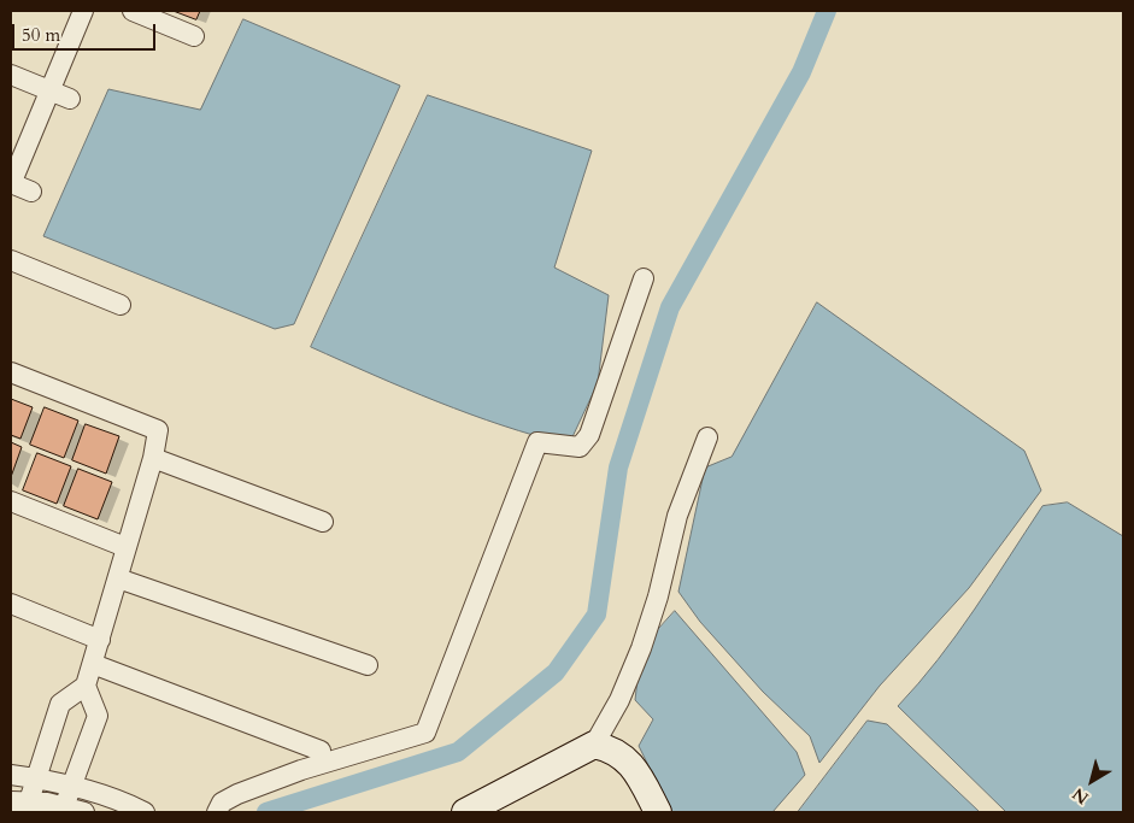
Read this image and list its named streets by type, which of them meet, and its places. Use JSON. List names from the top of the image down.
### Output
{
  "scale_bar": "50 m",
  "north": "bottom left"
}
